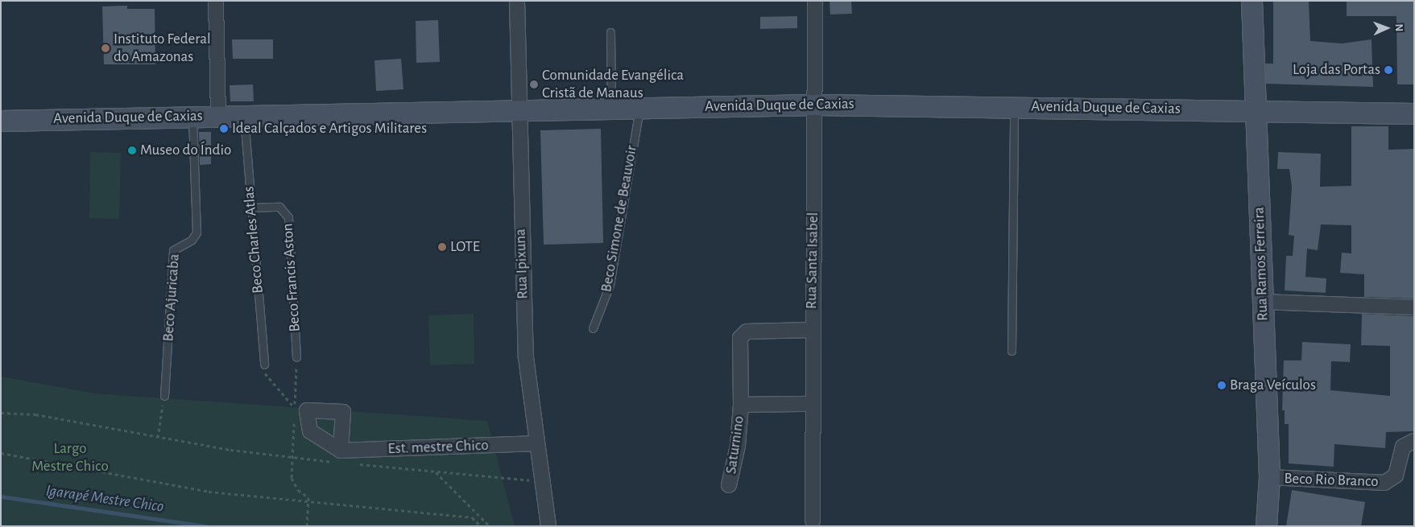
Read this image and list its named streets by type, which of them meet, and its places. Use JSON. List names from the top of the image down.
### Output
{
  "streets": {
    "street": [
      "Avenida Duque de Caxias",
      "Rua Santa Isabel",
      "Rua Ipixuna",
      "Rua Ramos Ferreira",
      "Saturnino",
      "Est. mestre Chico",
      "Beco Rio Branco"
    ],
    "lane": [
      "Beco Simone de Beauvoir",
      "Beco Charles Atlas",
      "Beco Francis Aston",
      "Beco Ajuricaba"
    ]
  },
  "crossings": [
    ["Avenida Duque de Caxias", "Beco Simone de Beauvoir"],
    ["Avenida Duque de Caxias", "Beco Charles Atlas"],
    ["Avenida Duque de Caxias", "Rua Santa Isabel"],
    ["Avenida Duque de Caxias", "Rua Ipixuna"],
    ["Avenida Duque de Caxias", "Rua Ramos Ferreira"],
    ["Avenida Duque de Caxias", "Beco Ajuricaba"],
    ["Beco Charles Atlas", "Beco Francis Aston"],
    ["Rua Santa Isabel", "Saturnino"],
    ["Rua Ipixuna", "Est. mestre Chico"],
    ["Rua Ramos Ferreira", "Beco Rio Branco"]
  ],
  "water": ["Igarapé Mestre Chico"],
  "parks": ["Largo Mestre Chico"],
  "places": [
    "Instituto Federal do Amazonas",
    "Loja das Portas",
    "Comunidade Evangélica Cristã de Manaus",
    "Ideal Calçados e Artigos Militares",
    "Museo do Índio",
    "LOTE",
    "Braga Veículos"
  ],
  "north": "right"
}
